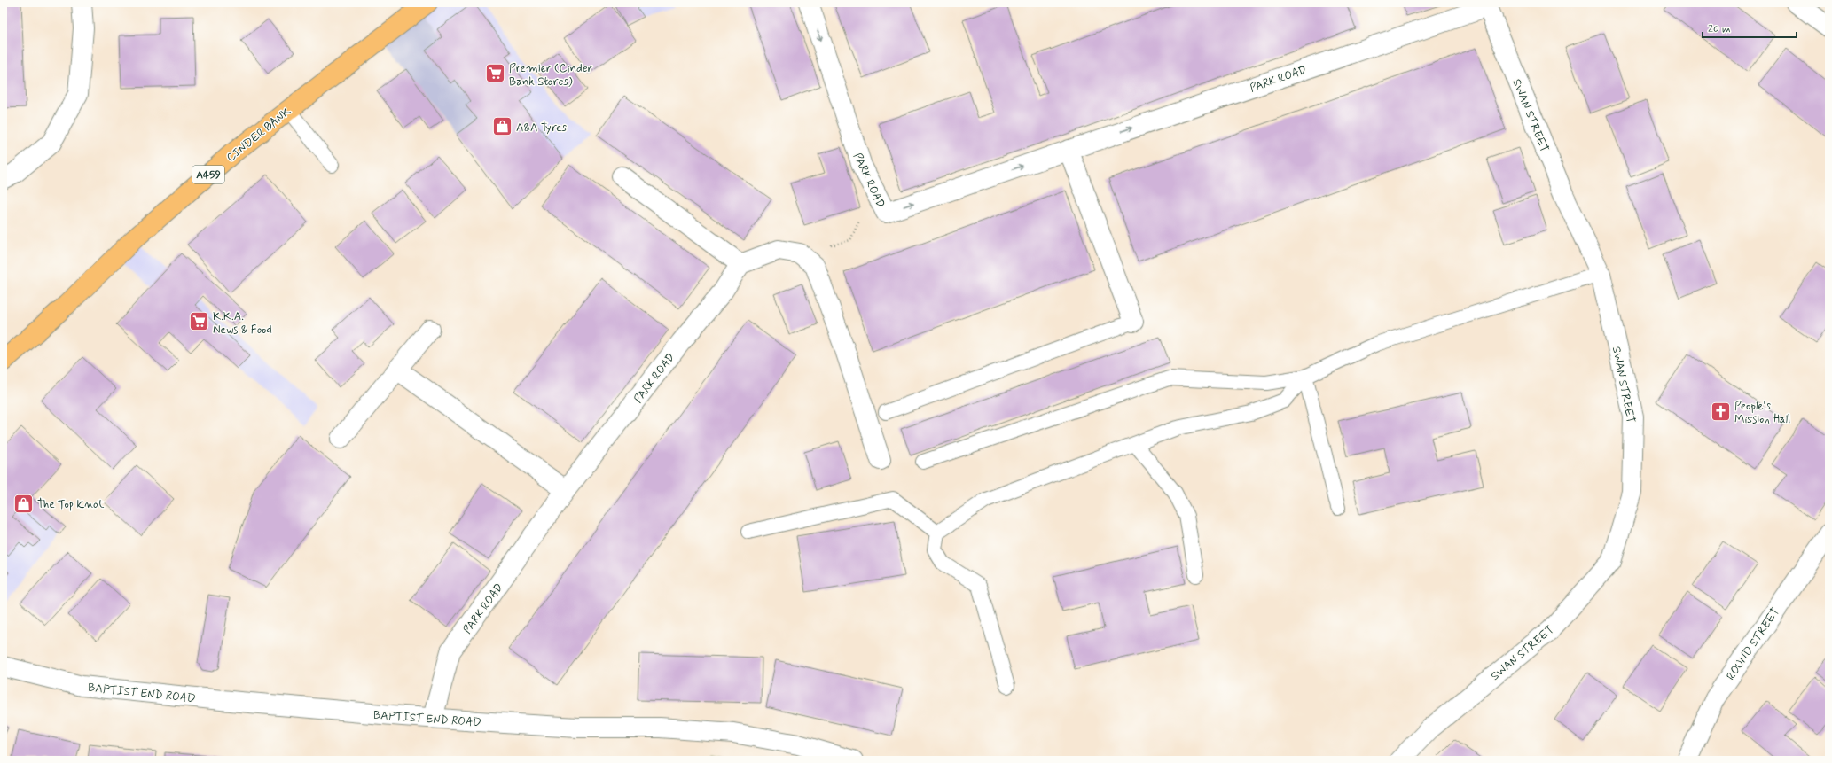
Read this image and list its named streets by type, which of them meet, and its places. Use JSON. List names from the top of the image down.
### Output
{
  "streets": {
    "main road": ["CINDER BANK", "A459"],
    "street": [
      "PARK ROAD",
      "SWAN STREET",
      "ROUND STREET",
      "BAPTIST END ROAD"
    ]
  },
  "crossings": [
    ["PARK ROAD", "SWAN STREET"],
    ["PARK ROAD", "BAPTIST END ROAD"]
  ],
  "places": {
    "supermarket": ["Premier (Cinder Bank Stores)", "K.K.A. News & Food"],
    "shop": ["A&A Tyres", "The Top Knot"],
    "church": ["People's Mission Hall"]
  },
  "scale_bar": "20 m"
}
